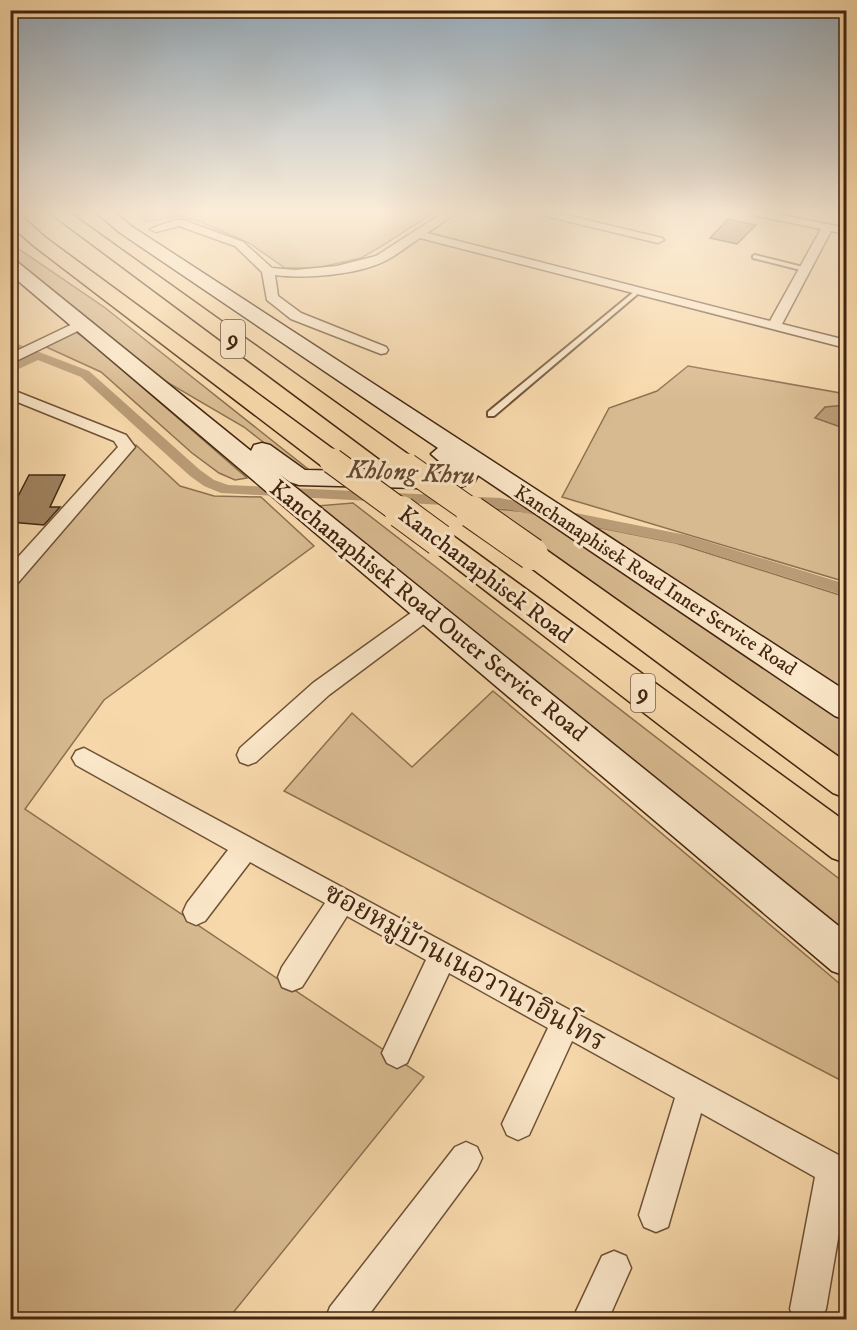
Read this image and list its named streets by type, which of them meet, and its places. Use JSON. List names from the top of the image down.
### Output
{
  "streets": {
    "highway": ["9", "Kanchanaphisek Road"],
    "main road": ["Kanchanaphisek Road Inner Service Road", "Kanchanaphisek Road Outer Service Road"],
    "street": ["ซอยหมู่บ้านเนอวานาอินโทร"]
  },
  "water": ["Khlong Khru"]
}
